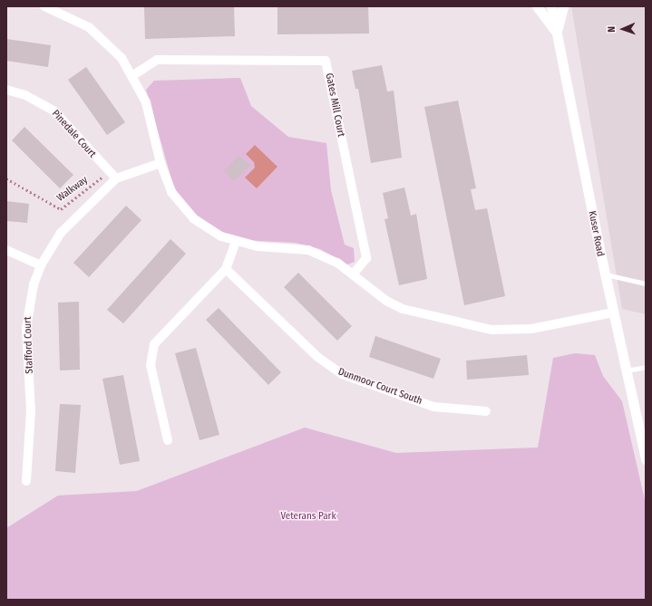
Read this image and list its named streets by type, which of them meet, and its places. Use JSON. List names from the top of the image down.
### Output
{
  "streets": {
    "street": [
      "Gates Mill Court",
      "Pinedale Court",
      "Kuser Road",
      "Stafford Court",
      "Dunmoor Court South"
    ],
    "path": ["Walkway"]
  },
  "crossings": [
    ["Pinedale Court", "Walkway"],
    ["Pinedale Court", "Stafford Court"]
  ],
  "parks": ["Veterans Park"],
  "north": "left"
}
